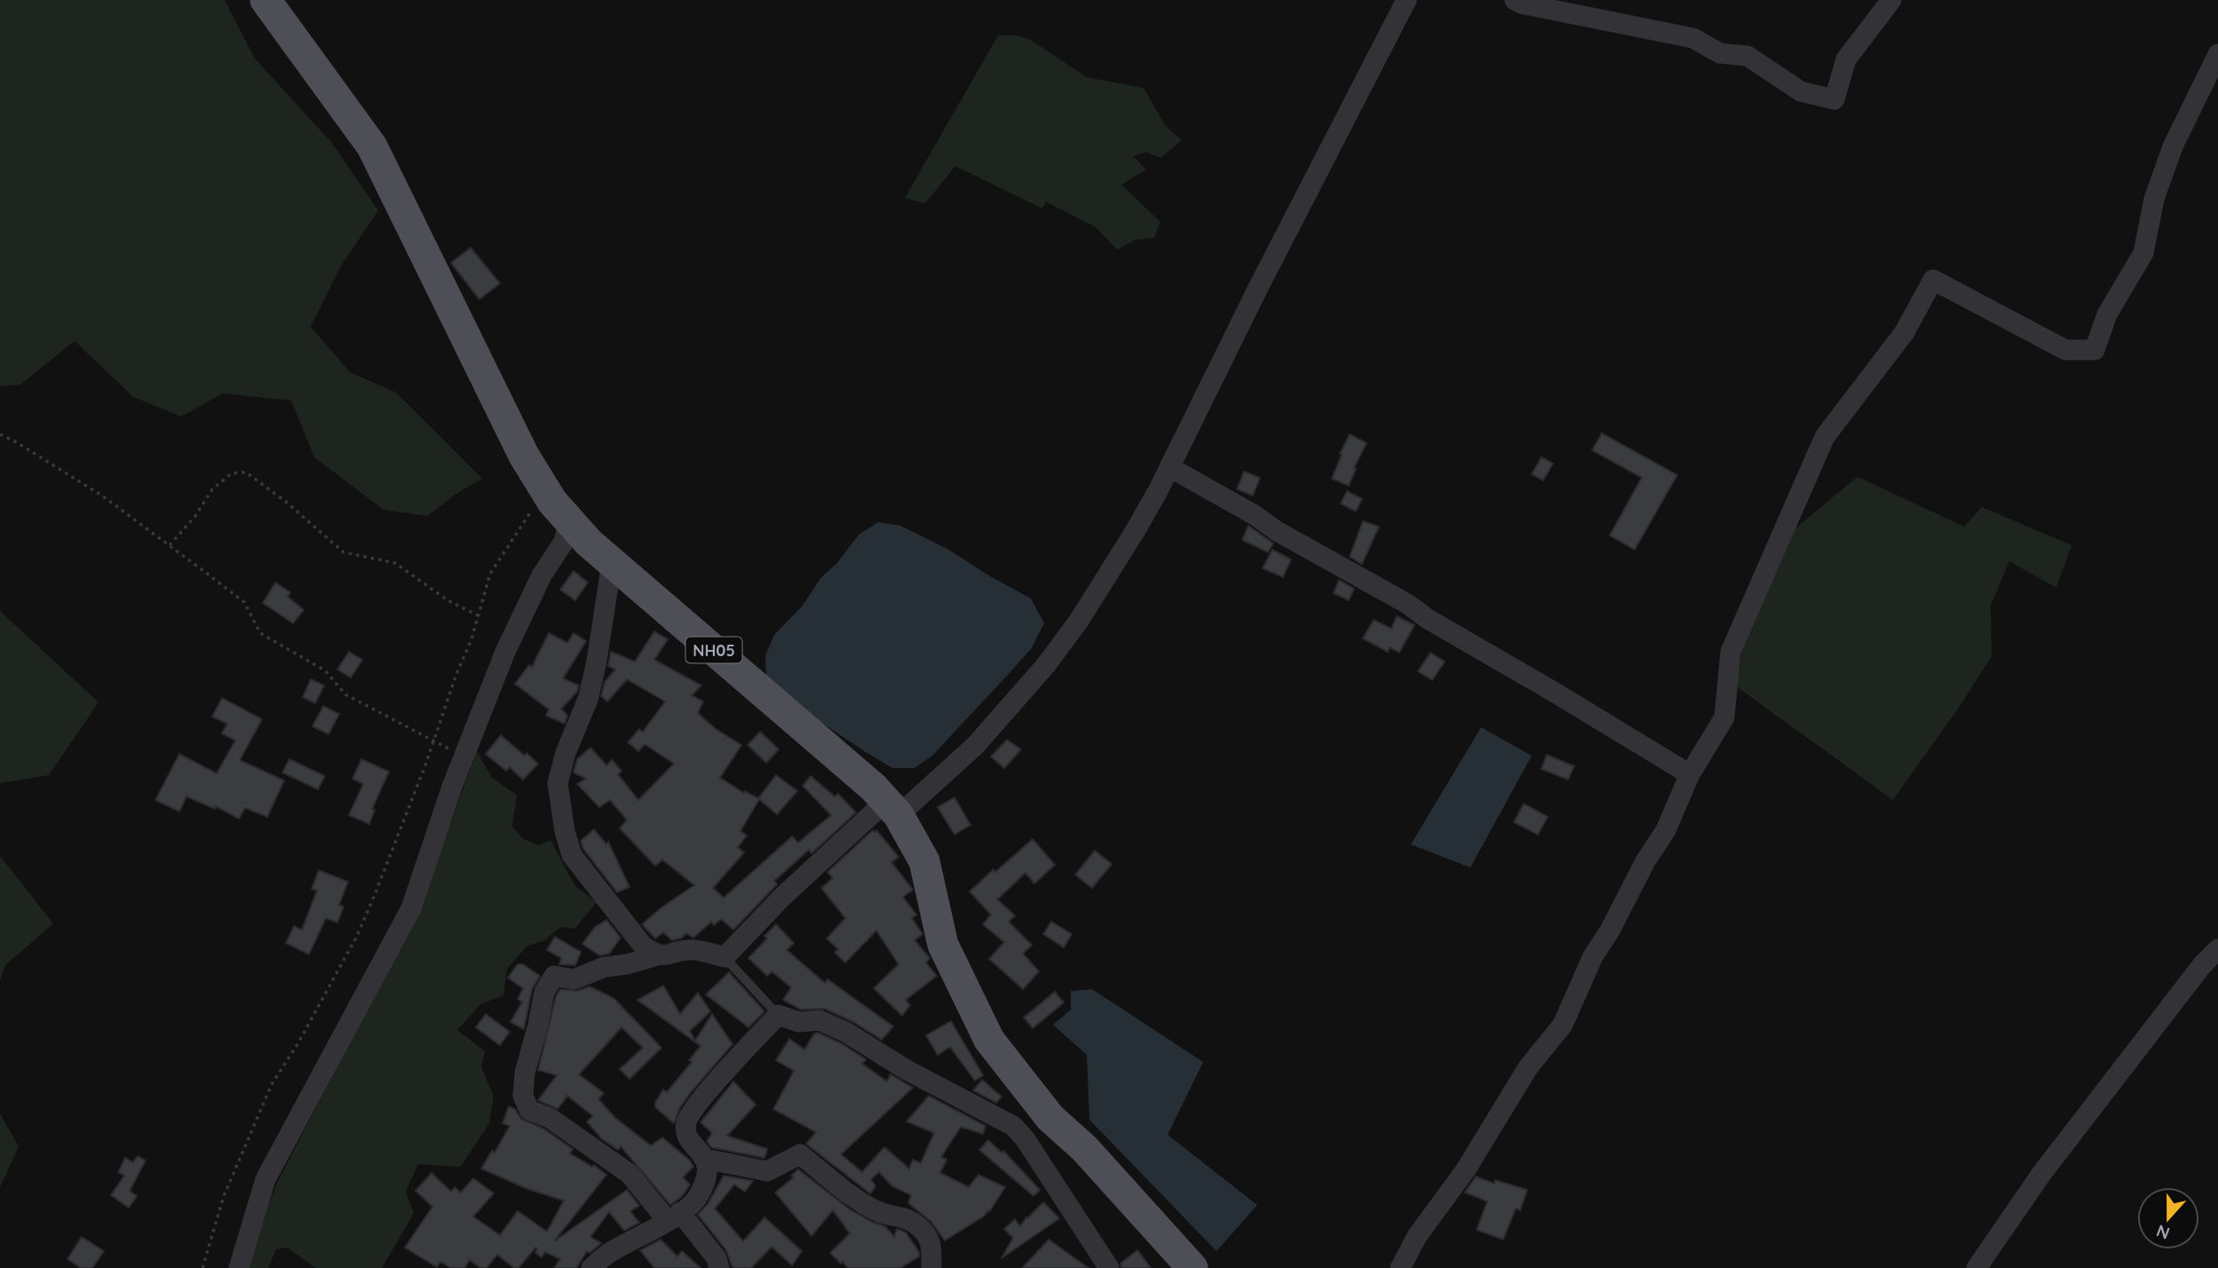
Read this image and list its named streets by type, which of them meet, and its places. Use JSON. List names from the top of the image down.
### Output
{
  "streets": {
    "main road": ["NH05"]
  },
  "north": "bottom"
}
